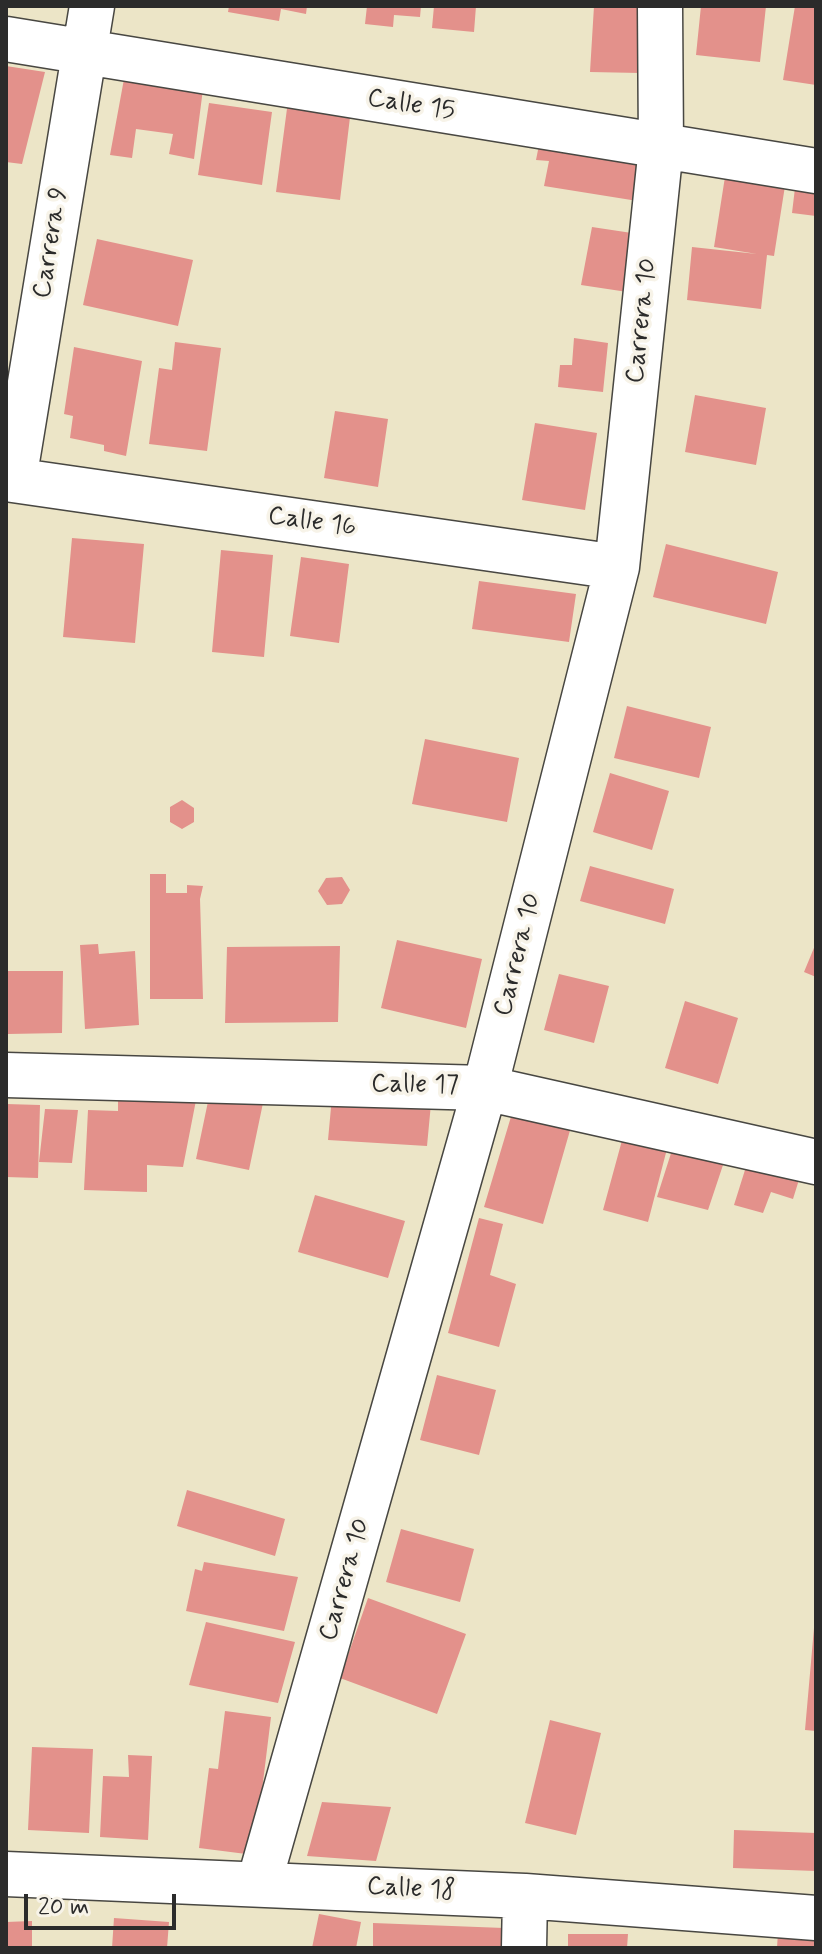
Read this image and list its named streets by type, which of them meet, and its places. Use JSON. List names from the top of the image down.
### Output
{
  "streets": {
    "street": [
      "Calle 15",
      "Carrera 9",
      "Carrera 10",
      "Calle 16",
      "Calle 17",
      "Calle 18"
    ]
  },
  "crossings": [
    ["Calle 15", "Carrera 9"],
    ["Calle 15", "Carrera 10"],
    ["Carrera 9", "Calle 16"],
    ["Carrera 10", "Calle 16"],
    ["Carrera 10", "Calle 17"],
    ["Carrera 10", "Calle 18"]
  ],
  "scale_bar": "20 m"
}
